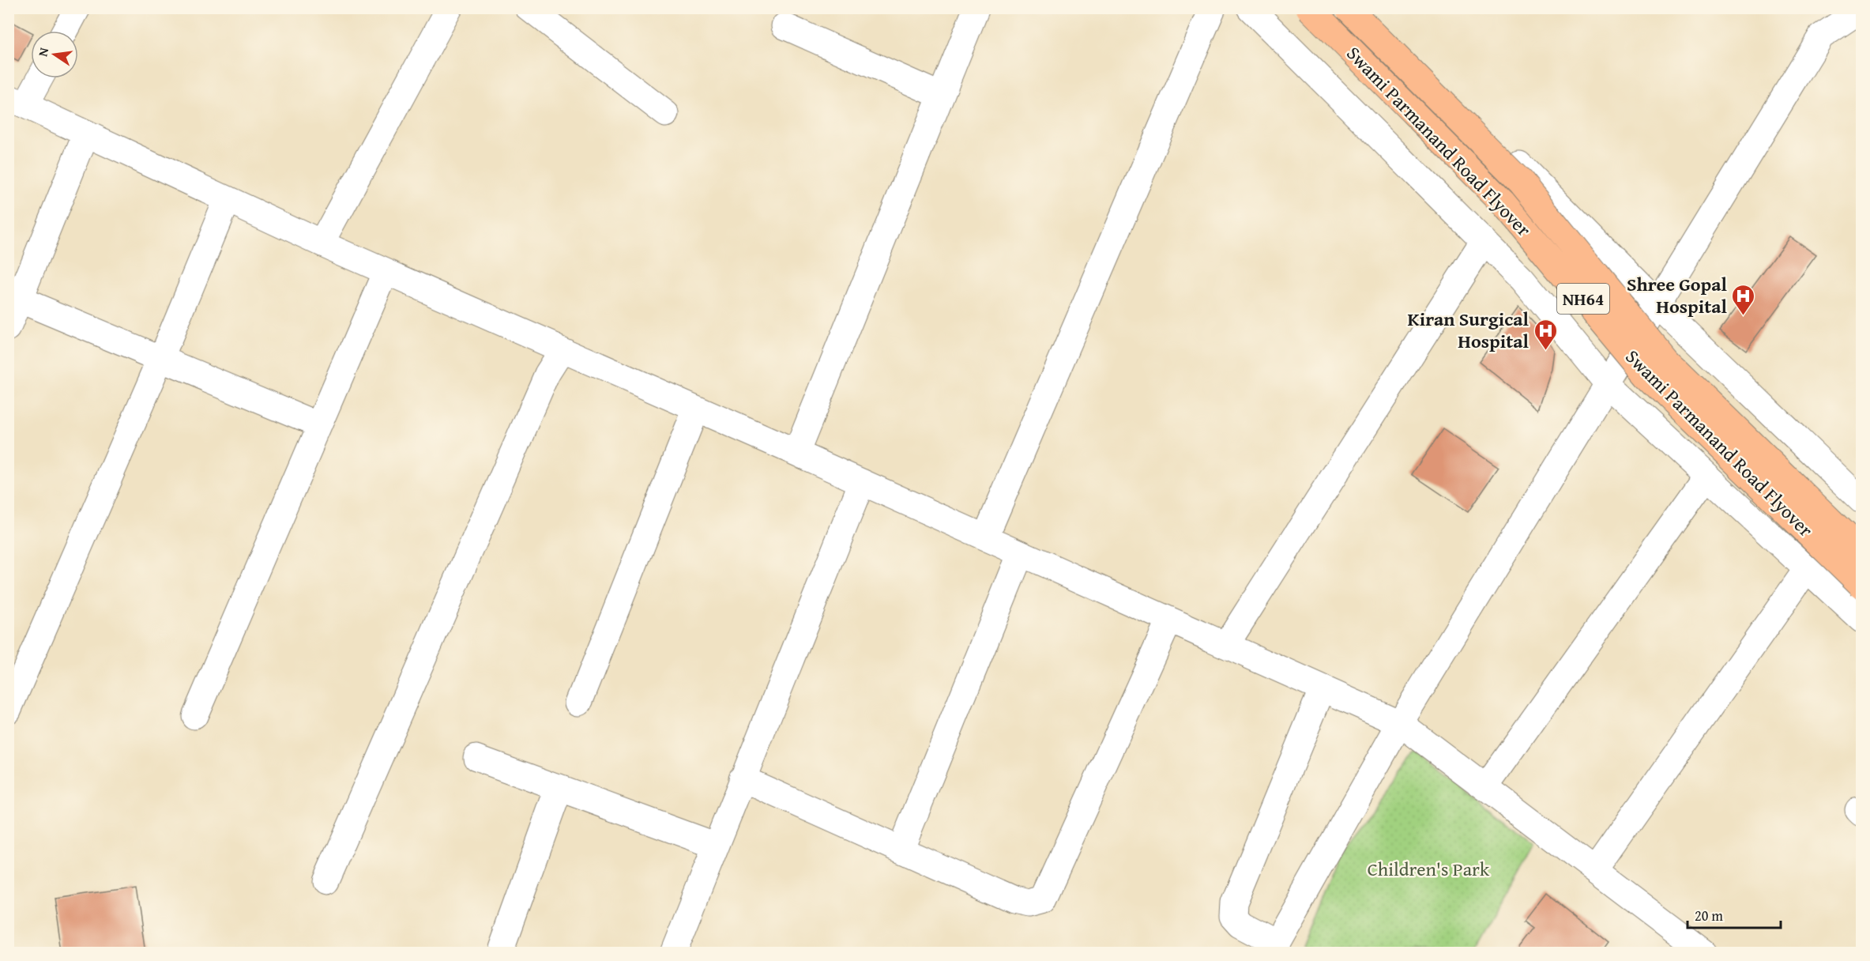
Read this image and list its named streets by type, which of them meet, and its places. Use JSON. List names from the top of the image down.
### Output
{
  "streets": {
    "highway": ["Swami Parmanand Road Flyover", "NH64"]
  },
  "parks": ["Children's Park"],
  "places": {
    "hospital": ["Shree Gopal Hospital", "Kiran Surgical Hospital"]
  },
  "scale_bar": "20 m",
  "north": "left"
}
